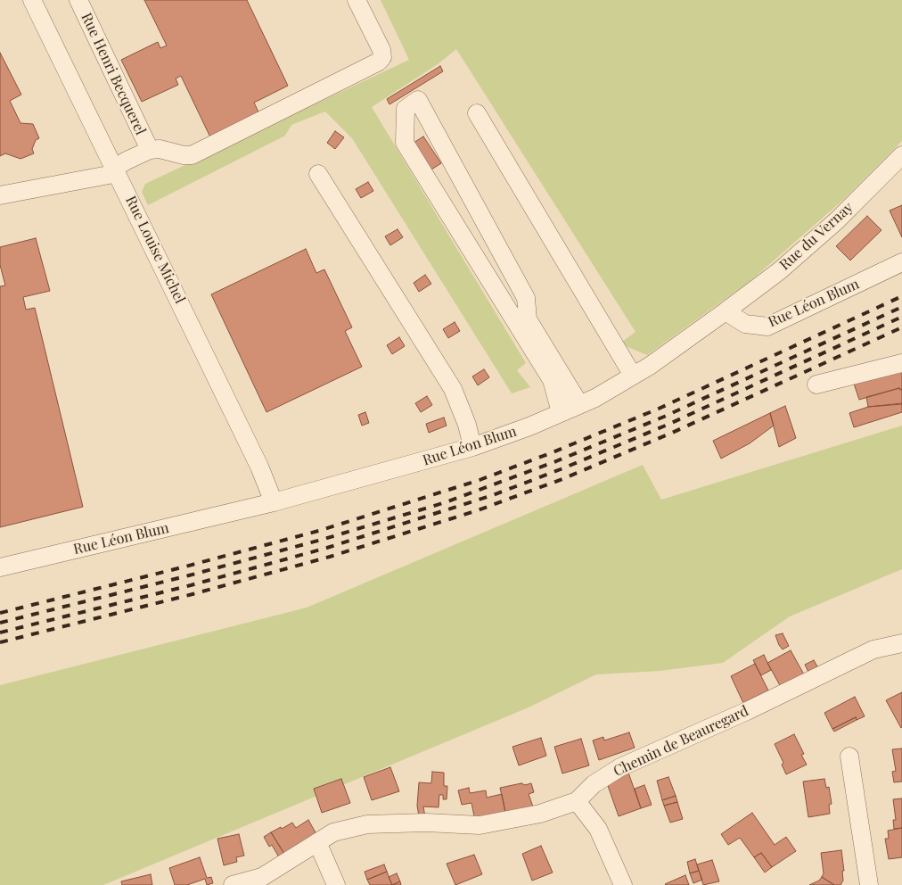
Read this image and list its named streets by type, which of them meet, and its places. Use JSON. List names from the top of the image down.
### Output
{
  "streets": {
    "street": [
      "Rue Henri Becquerel",
      "Rue du Vernay",
      "Rue Louise Michel",
      "Rue Léon Blum",
      "Chemin de Beauregard"
    ]
  },
  "crossings": [
    ["Rue Henri Becquerel", "Rue Louise Michel"],
    ["Rue du Vernay", "Rue Léon Blum"],
    ["Rue Louise Michel", "Rue Léon Blum"]
  ]
}
